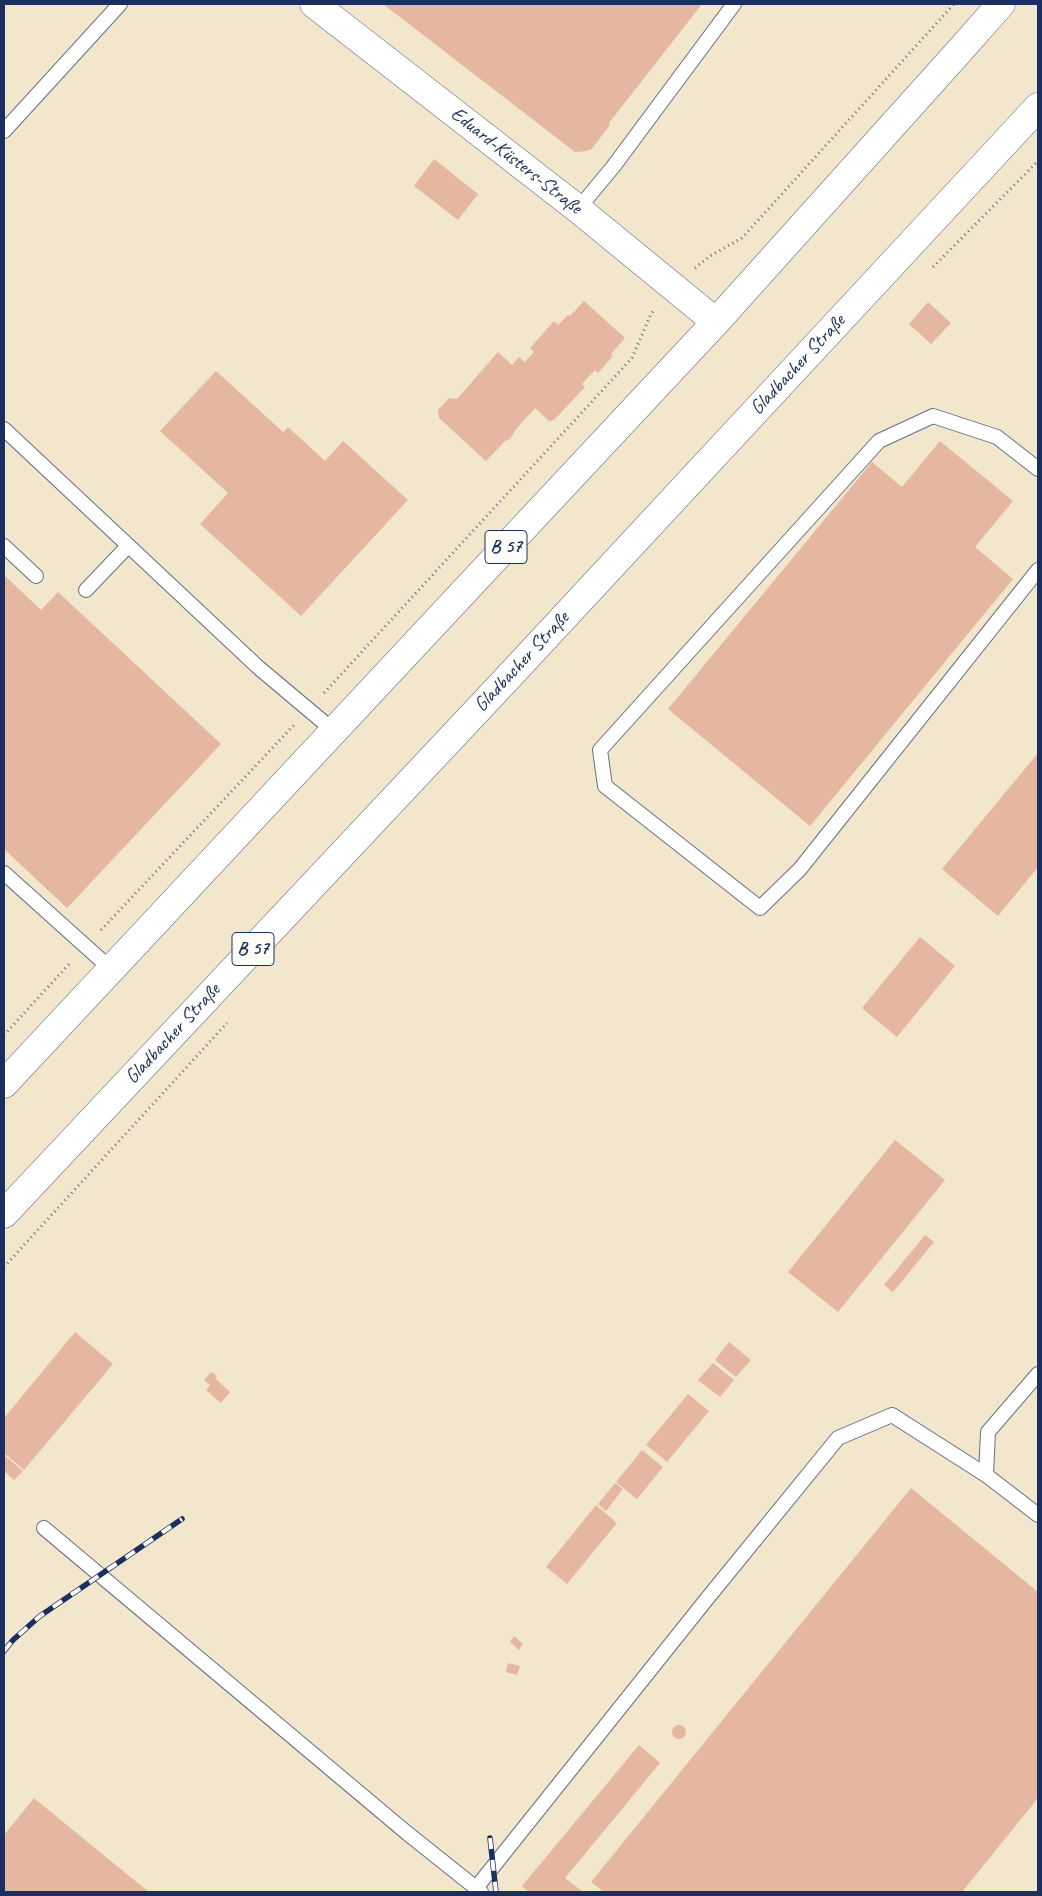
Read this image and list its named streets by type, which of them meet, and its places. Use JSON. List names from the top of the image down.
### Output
{
  "streets": {
    "main road": ["Eduard-Küsters-Straße", "Gladbacher Straße", "B 57"]
  },
  "crossings": [
    ["Eduard-Küsters-Straße", "B 57"]
  ]
}
